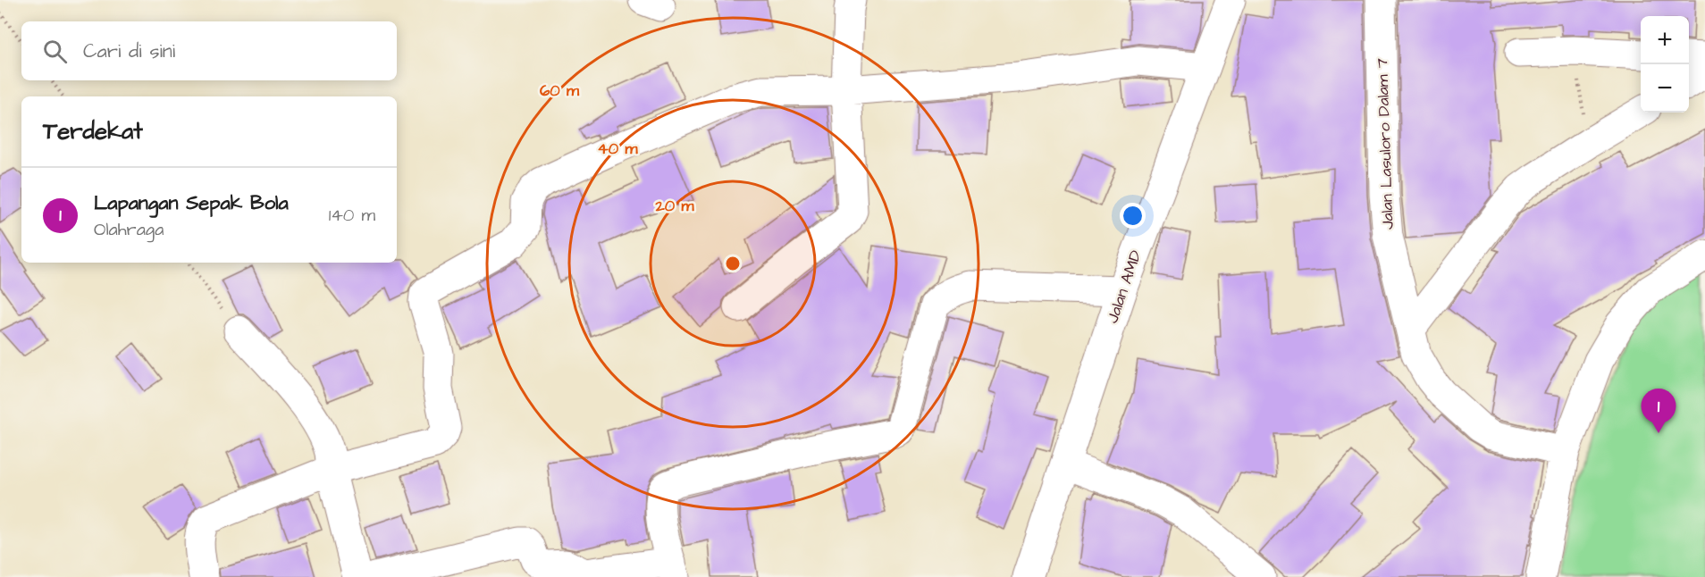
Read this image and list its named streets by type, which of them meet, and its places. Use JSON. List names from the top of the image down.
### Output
{
  "streets": {
    "street": ["Jalan Lasuloro Dalam 7", "Jalan AMD"]
  },
  "page": {
    "map_buttons": ["+", "−"],
    "search": "Cari di sini",
    "heading": "Terdekat",
    "list": [
      {
        "mark": "1",
        "name": "Lapangan Sepak Bola",
        "note": "Olahraga",
        "value": "140 m"
      }
    ],
    "pins": "1"
  },
  "rings": ["60 m", "40 m", "20 m"]
}
